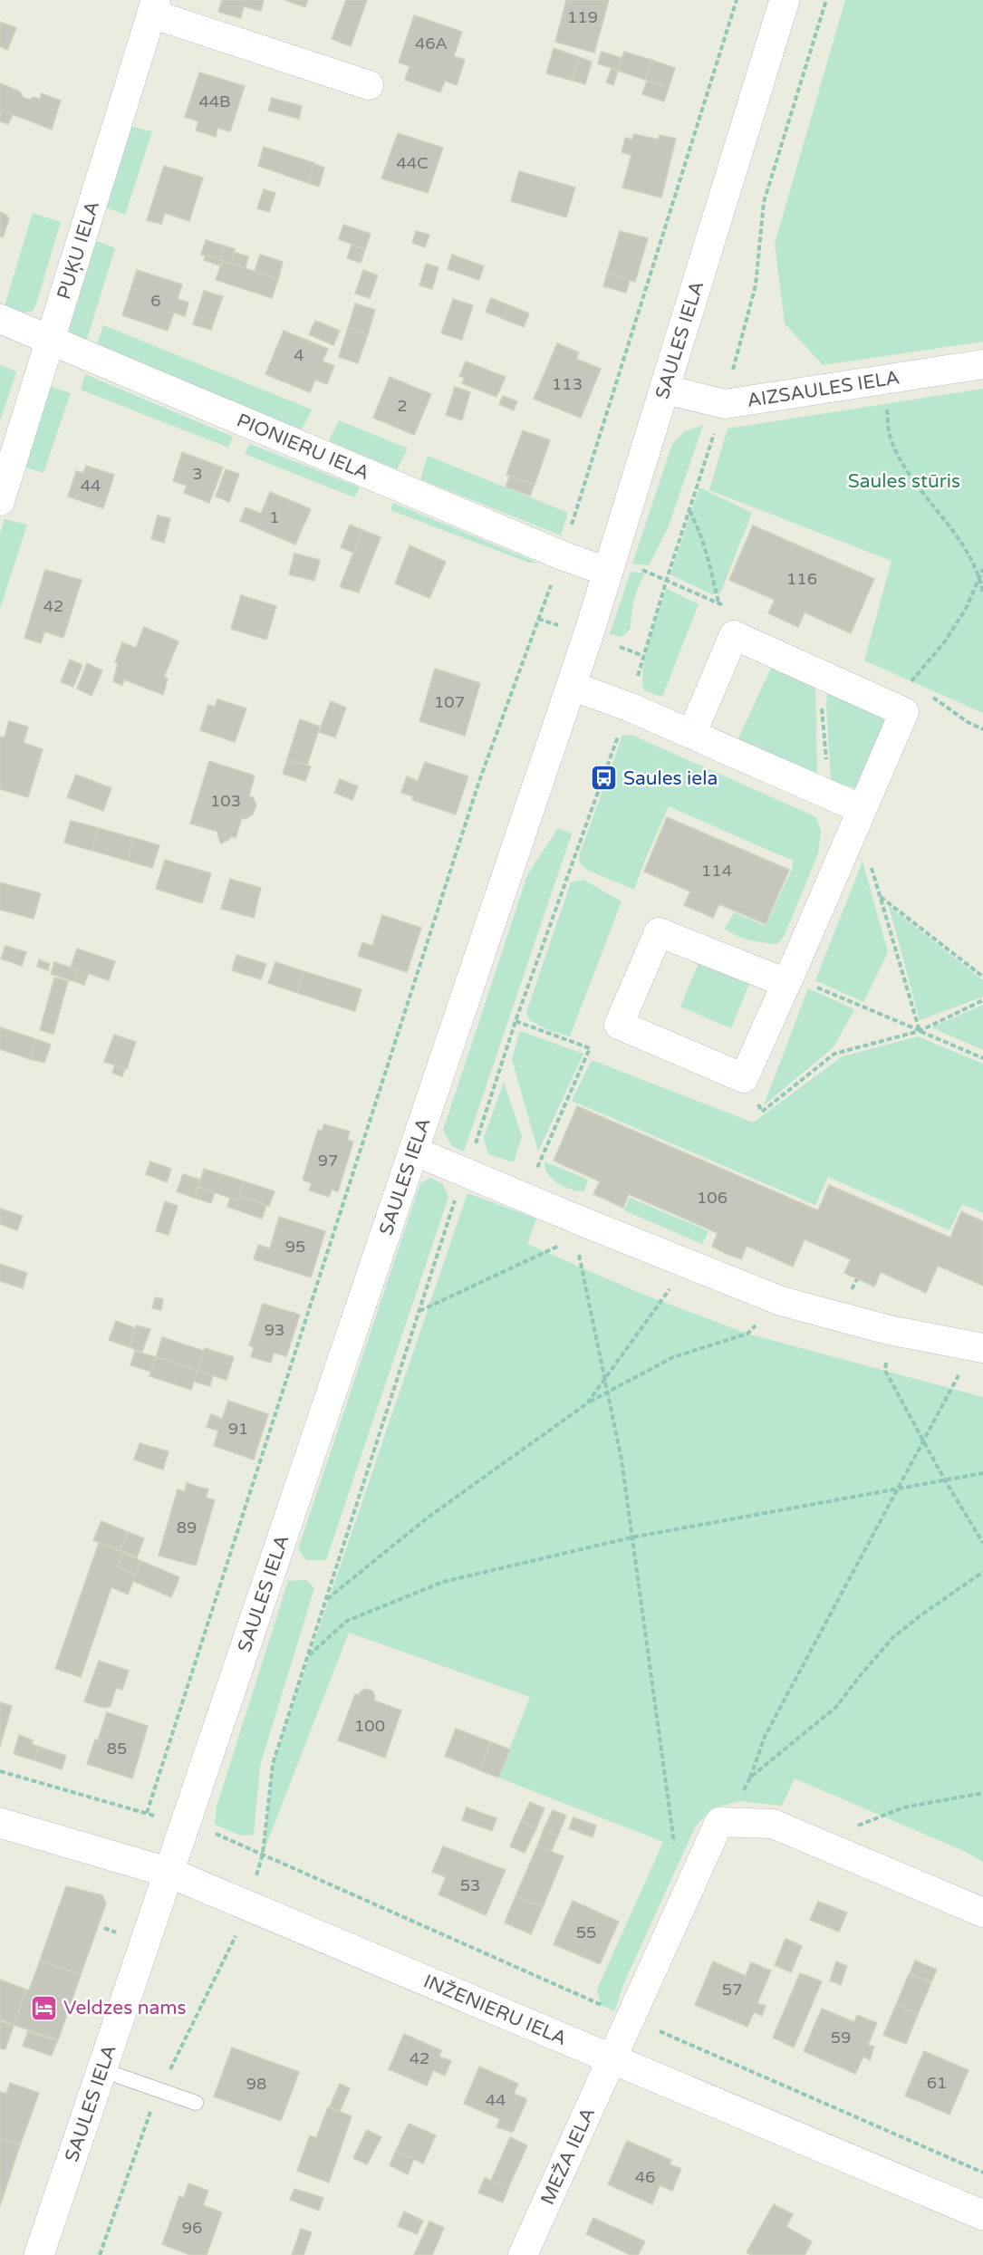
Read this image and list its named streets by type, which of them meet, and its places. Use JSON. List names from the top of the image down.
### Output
{
  "streets": {
    "street": [
      "PUĶU IELA",
      "SAULES IELA",
      "AIZSAULES IELA",
      "PIONIERU IELA",
      "INŽENIERU IELA",
      "MEŽA IELA"
    ]
  },
  "crossings": [
    ["PUĶU IELA", "PIONIERU IELA"],
    ["SAULES IELA", "AIZSAULES IELA"],
    ["SAULES IELA", "PIONIERU IELA"],
    ["SAULES IELA", "INŽENIERU IELA"],
    ["INŽENIERU IELA", "MEŽA IELA"]
  ],
  "parks": ["Saules stūris"],
  "places": {
    "bus stop": ["Saules iela"],
    "hotel": ["Veldzes nams"]
  },
  "house_numbers": [
    "119",
    "46A",
    "44B",
    "44C",
    "6",
    "4",
    "113",
    "2",
    "3",
    "44",
    "1",
    "116",
    "42",
    "107",
    "103",
    "114",
    "97",
    "106",
    "95",
    "93",
    "91",
    "89",
    "100",
    "85",
    "53",
    "55",
    "57",
    "59",
    "42",
    "61",
    "98",
    "44",
    "46",
    "96"
  ]
}
